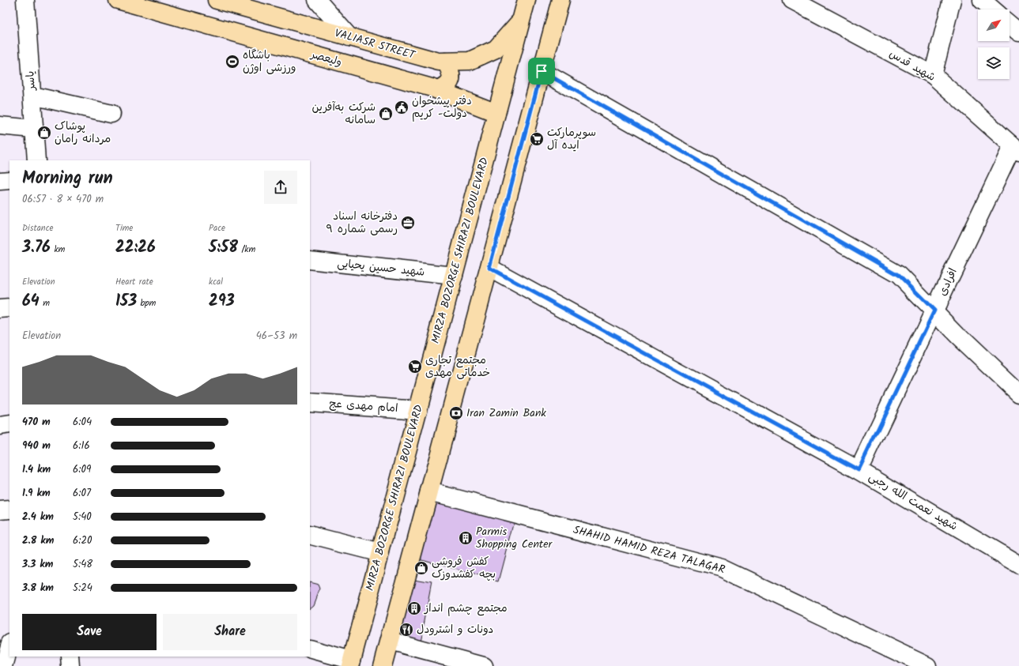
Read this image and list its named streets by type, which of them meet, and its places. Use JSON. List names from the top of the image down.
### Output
{
  "streets": {
    "main road": ["VALIASR STREET", "ولیعصر", "MIRZA BOZORGE SHIRAZI BOULEVARD"],
    "street": [
      "شهید قدس",
      "یاسر",
      "شهید حسین یحیایی",
      "افرادی",
      "امام مهدی عج",
      "شهید نعمت الله رجبی",
      "SHAHID HAMID REZA TALAGAR"
    ]
  },
  "crossings": [
    ["VALIASR STREET", "MIRZA BOZORGE SHIRAZI BOULEVARD"],
    ["ولیعصر", "MIRZA BOZORGE SHIRAZI BOULEVARD"],
    ["شهید قدس", "افرادی"],
    ["MIRZA BOZORGE SHIRAZI BOULEVARD", "شهید حسین یحیایی"],
    ["MIRZA BOZORGE SHIRAZI BOULEVARD", "امام مهدی عج"],
    ["افرادی", "شهید نعمت الله رجبی"]
  ],
  "places": {
    "sports": ["باشگاه ورزشی اوژن"],
    "public building": ["دفتر پیشخوان دولت- کریم"],
    "shop": ["شرکت به‌آفرین سامانه", "پوشاک مردانه رامان", "کفش فروشی بچه کفشدوزک"],
    "supermarket": ["سوپرمارکت ایده آل", "مجتمع تجاری خدماتی مهدی"],
    "office": ["دفترخانه اسناد رسمی شماره ۹"],
    "bank": ["Iran Zamin Bank"],
    "building": ["Parmis Shopping Center", "مجتمع چشم انداز"],
    "restaurant": ["دونات و اشترودل"]
  },
  "north": "top right",
  "page": {
    "heading": ["Morning run", "06:57 · 8 × 470 m"],
    "stats": [
      ["Distance", "3.76 km"],
      ["Time", "22:26"],
      ["Pace", "5:58 /km"],
      ["Elevation", "64 m"],
      ["Heart rate", "153 bpm"],
      ["kcal", "293"]
    ],
    "chart": ["Elevation", "46–53 m"],
    "list": [
      {
        "name": "470 m",
        "note": "6:04"
      },
      {
        "name": "940 m",
        "note": "6:16"
      },
      {
        "name": "1.4 km",
        "note": "6:09"
      },
      {
        "name": "1.9 km",
        "note": "6:07"
      },
      {
        "name": "2.4 km",
        "note": "5:40"
      },
      {
        "name": "2.8 km",
        "note": "6:20"
      },
      {
        "name": "3.3 km",
        "note": "5:48"
      },
      {
        "name": "3.8 km",
        "note": "5:24"
      }
    ],
    "buttons": ["Save", "Share"]
  }
}
